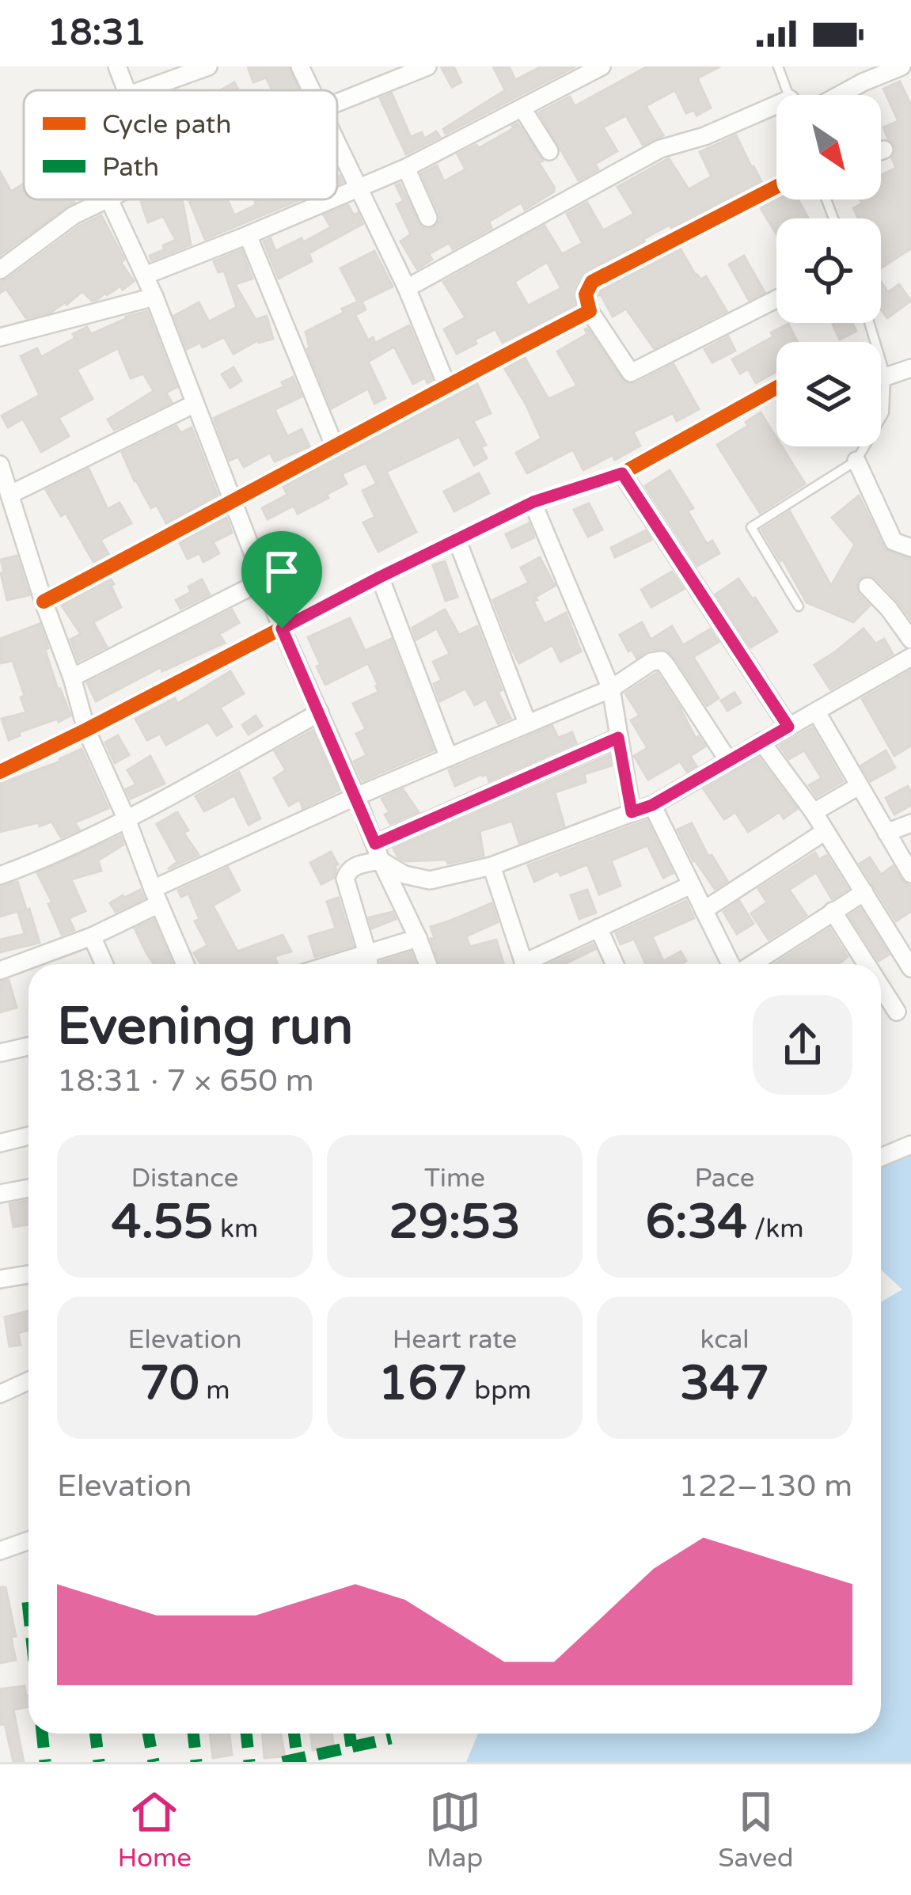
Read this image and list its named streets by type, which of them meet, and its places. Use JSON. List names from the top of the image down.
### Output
{
  "legend": ["Cycle path", "Path"],
  "north": "bottom right",
  "page": {
    "status": "18:31",
    "heading": ["Evening run", "18:31 · 7 × 650 m"],
    "stats": [
      ["Distance", "4.55 km"],
      ["Time", "29:53"],
      ["Pace", "6:34 /km"],
      ["Elevation", "70 m"],
      ["Heart rate", "167 bpm"],
      ["kcal", "347"]
    ],
    "chart": ["Elevation", "122–130 m"],
    "tabs": ["Home", "Map", "Saved"]
  }
}
